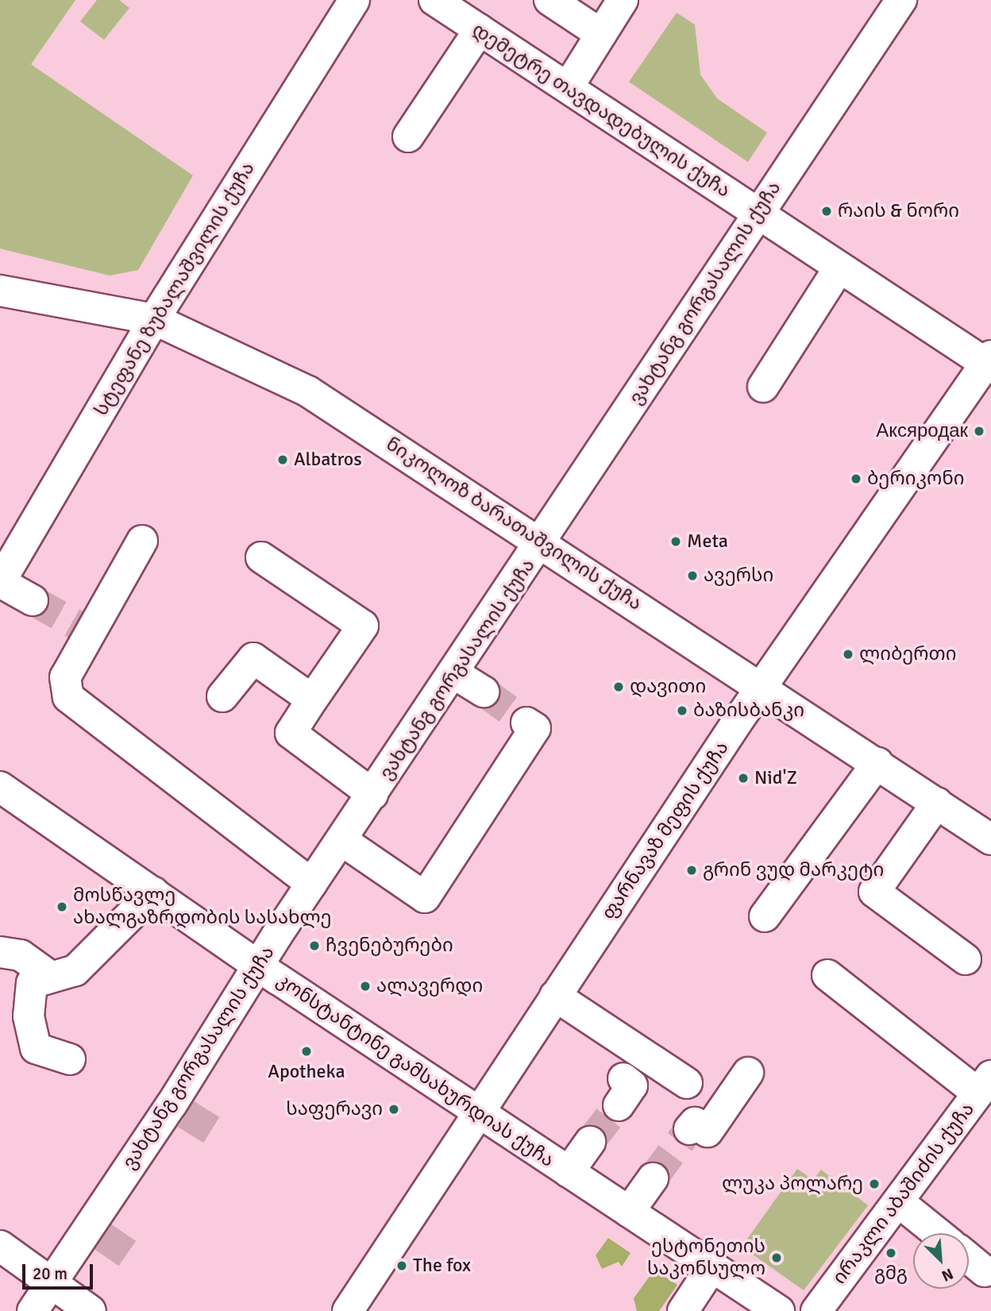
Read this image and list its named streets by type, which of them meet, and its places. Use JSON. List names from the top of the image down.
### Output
{
  "streets": {
    "street": [
      "დემეტრე თავდადებულის ქუჩა",
      "სტეფანე ზუბალაშვილის ქუჩა",
      "ვახტანგ გორგასალის ქუჩა",
      "ნიკოლოზ ბარათაშვილის ქუჩა",
      "ფარნავაზ მეფის ქუჩა",
      "კონსტანტინე გამსახურდიას ქუჩა",
      "ირაკლი აბაშიძის ქუჩა"
    ]
  },
  "crossings": [
    ["დემეტრე თავდადებულის ქუჩა", "ვახტანგ გორგასალის ქუჩა"],
    ["დემეტრე თავდადებულის ქუჩა", "ფარნავაზ მეფის ქუჩა"],
    ["სტეფანე ზუბალაშვილის ქუჩა", "ნიკოლოზ ბარათაშვილის ქუჩა"],
    ["ვახტანგ გორგასალის ქუჩა", "ნიკოლოზ ბარათაშვილის ქუჩა"],
    ["ვახტანგ გორგასალის ქუჩა", "კონსტანტინე გამსახურდიას ქუჩა"],
    ["ნიკოლოზ ბარათაშვილის ქუჩა", "ფარნავაზ მეფის ქუჩა"],
    ["ფარნავაზ მეფის ქუჩა", "კონსტანტინე გამსახურდიას ქუჩა"]
  ],
  "places": [
    "რაის & ნორი",
    "Аксяродак",
    "Albatros",
    "ბერიკონი",
    "Meta",
    "ავერსი",
    "ლიბერთი",
    "დავითი",
    "ბაზისბანკი",
    "Nid'Z",
    "გრინ ვუდ მარკეტი",
    "მოსწავლე ახალგაზრდობის სასახლე",
    "ჩვენებურები",
    "ალავერდი",
    "Apotheka",
    "საფერავი",
    "ლუკა პოლარე",
    "გმგ",
    "ესტონეთის საკონსულო",
    "The fox"
  ],
  "scale_bar": "20 m",
  "north": "bottom right"
}
